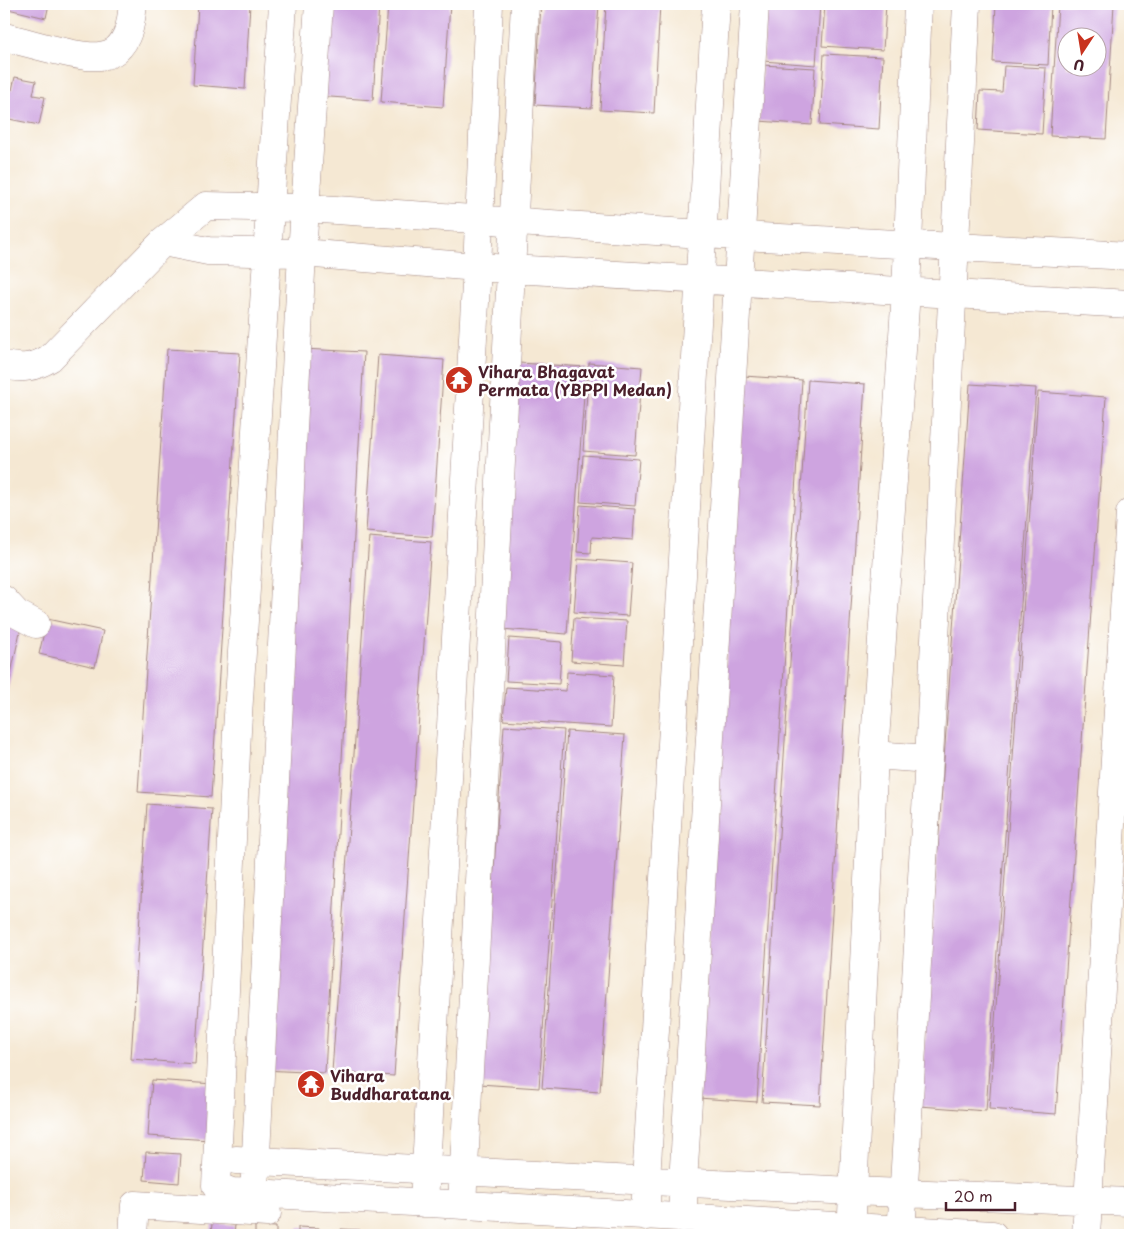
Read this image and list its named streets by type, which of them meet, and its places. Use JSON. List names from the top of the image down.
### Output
{
  "places": {
    "temple": ["Vihara Bhagavat Permata (YBPPI Medan)", "Vihara Buddharatana"]
  },
  "scale_bar": "20 m",
  "north": "bottom"
}
